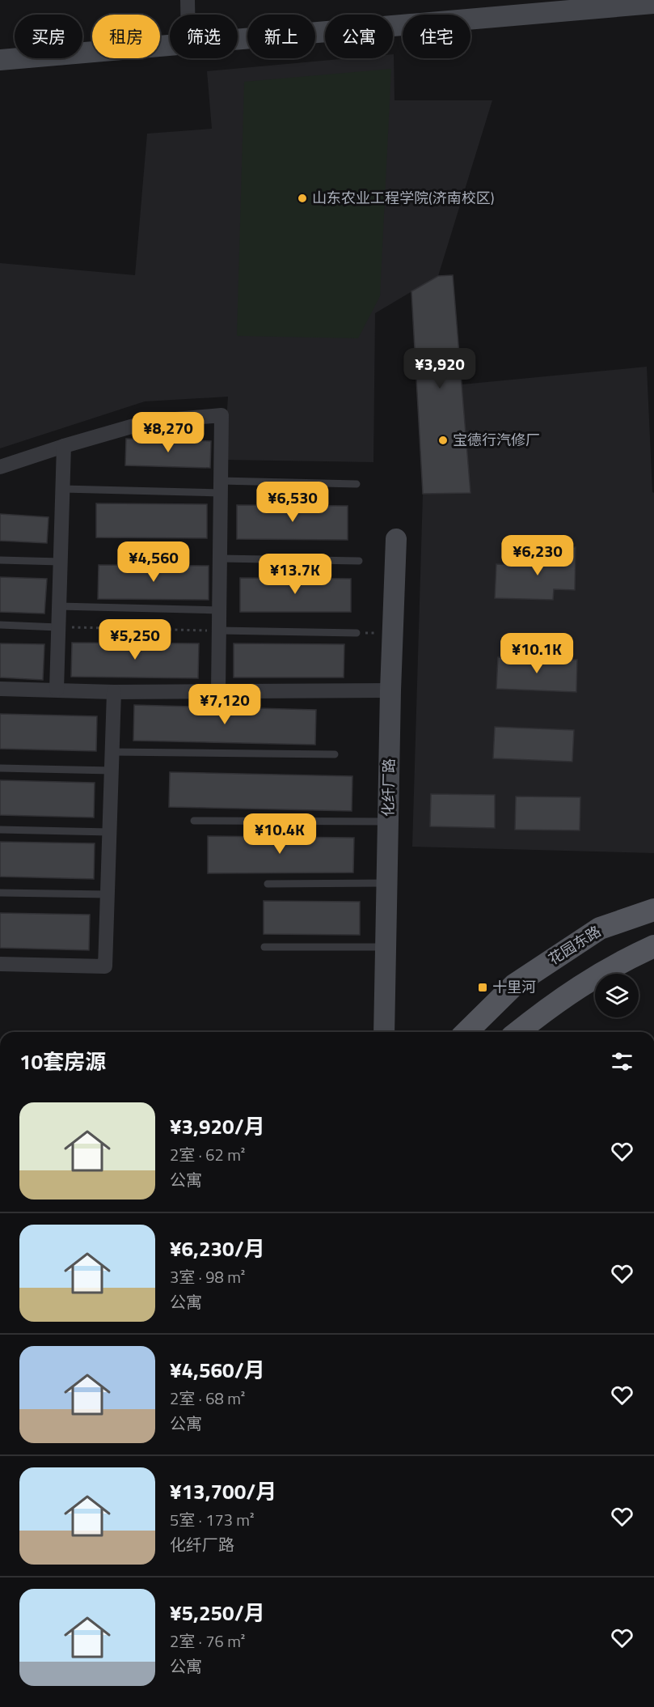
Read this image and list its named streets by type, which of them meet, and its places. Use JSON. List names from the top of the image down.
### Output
{
  "streets": {
    "main road": ["花园东路"],
    "street": ["化纤厂路"]
  },
  "places": {
    "other": ["山东农业工程学院(济南校区)", "宝德行汽修厂"],
    "transit": ["十里河"]
  },
  "page": {
    "chip": [
      "买房",
      "租房",
      "筛选",
      "新上",
      "公寓",
      "住宅"
    ],
    "price": [
      "¥3,920",
      "¥8,270",
      "¥6,530",
      "¥6,230",
      "¥4,560",
      "¥13.7K",
      "¥5,250",
      "¥10.1K",
      "¥7,120",
      "¥10.4K"
    ],
    "heading": "10套房源",
    "list": [
      {
        "name": "¥3,920/月",
        "note": "2室 · 62 m² · 公寓"
      },
      {
        "name": "¥6,230/月",
        "note": "3室 · 98 m² · 公寓"
      },
      {
        "name": "¥4,560/月",
        "note": "2室 · 68 m² · 公寓"
      },
      {
        "name": "¥13,700/月",
        "note": "5室 · 173 m² · 化纤厂路"
      },
      {
        "name": "¥5,250/月",
        "note": "2室 · 76 m² · 公寓"
      }
    ]
  }
}
